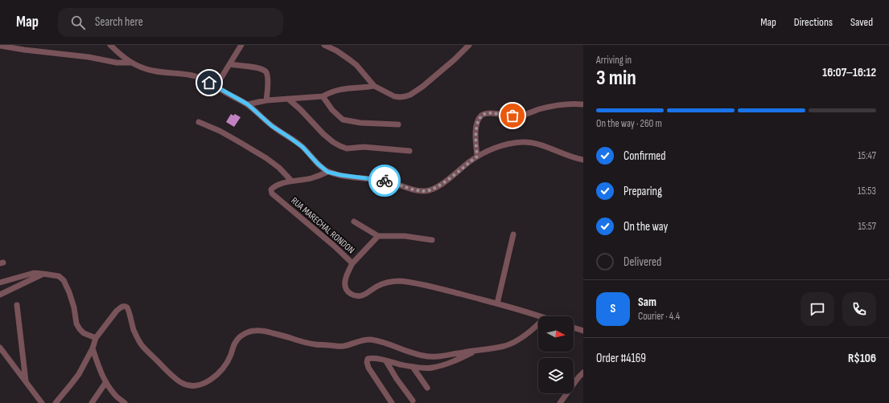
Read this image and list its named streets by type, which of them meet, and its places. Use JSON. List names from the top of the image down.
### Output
{
  "streets": {
    "street": ["RUA MARECHAL RONDON"]
  },
  "north": "right",
  "page": {
    "header": "Map",
    "search": "Search here",
    "nav": ["Map", "Directions", "Saved"],
    "heading": ["3 min", "Arriving in", "16:07–16:12"],
    "panel": [
      "Sam",
      "Courier · 4.4",
      "Order #4169",
      "R$106"
    ],
    "bar": "On the way · 260 m",
    "list": [
      ["Confirmed", "15:47"],
      ["Preparing", "15:53"],
      ["On the way", "15:57"],
      "Delivered"
    ],
    "round": "S"
  }
}
